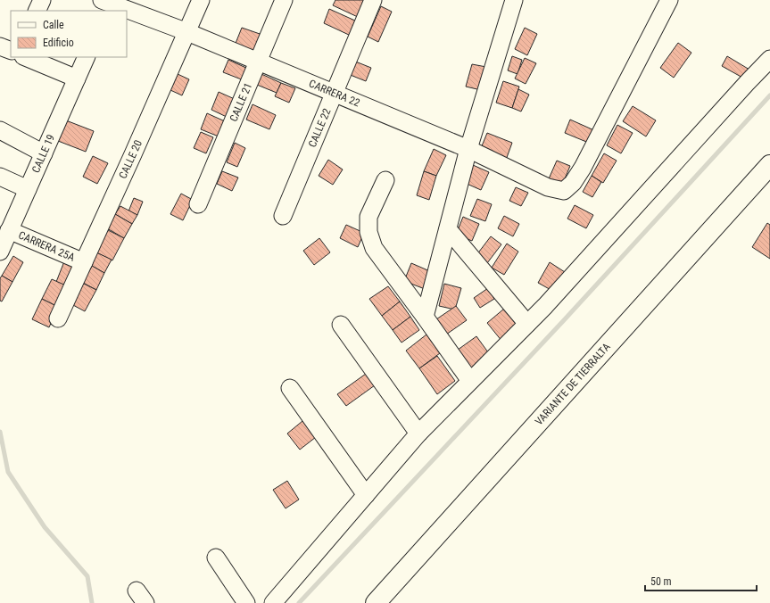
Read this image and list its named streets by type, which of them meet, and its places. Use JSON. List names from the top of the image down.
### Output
{
  "streets": {
    "main road": ["VARIANTE DE TIERRALTA"],
    "street": [
      "CARRERA 22",
      "CALLE 21",
      "CALLE 22",
      "CALLE 19",
      "CALLE 20",
      "CARRERA 25A"
    ]
  },
  "crossings": [
    ["CARRERA 22", "CALLE 21"],
    ["CARRERA 22", "CALLE 22"],
    ["CARRERA 22", "CALLE 20"],
    ["CALLE 19", "CARRERA 25A"],
    ["CALLE 20", "CARRERA 25A"]
  ],
  "legend": ["Calle", "Edificio"],
  "scale_bar": "50 m"
}
